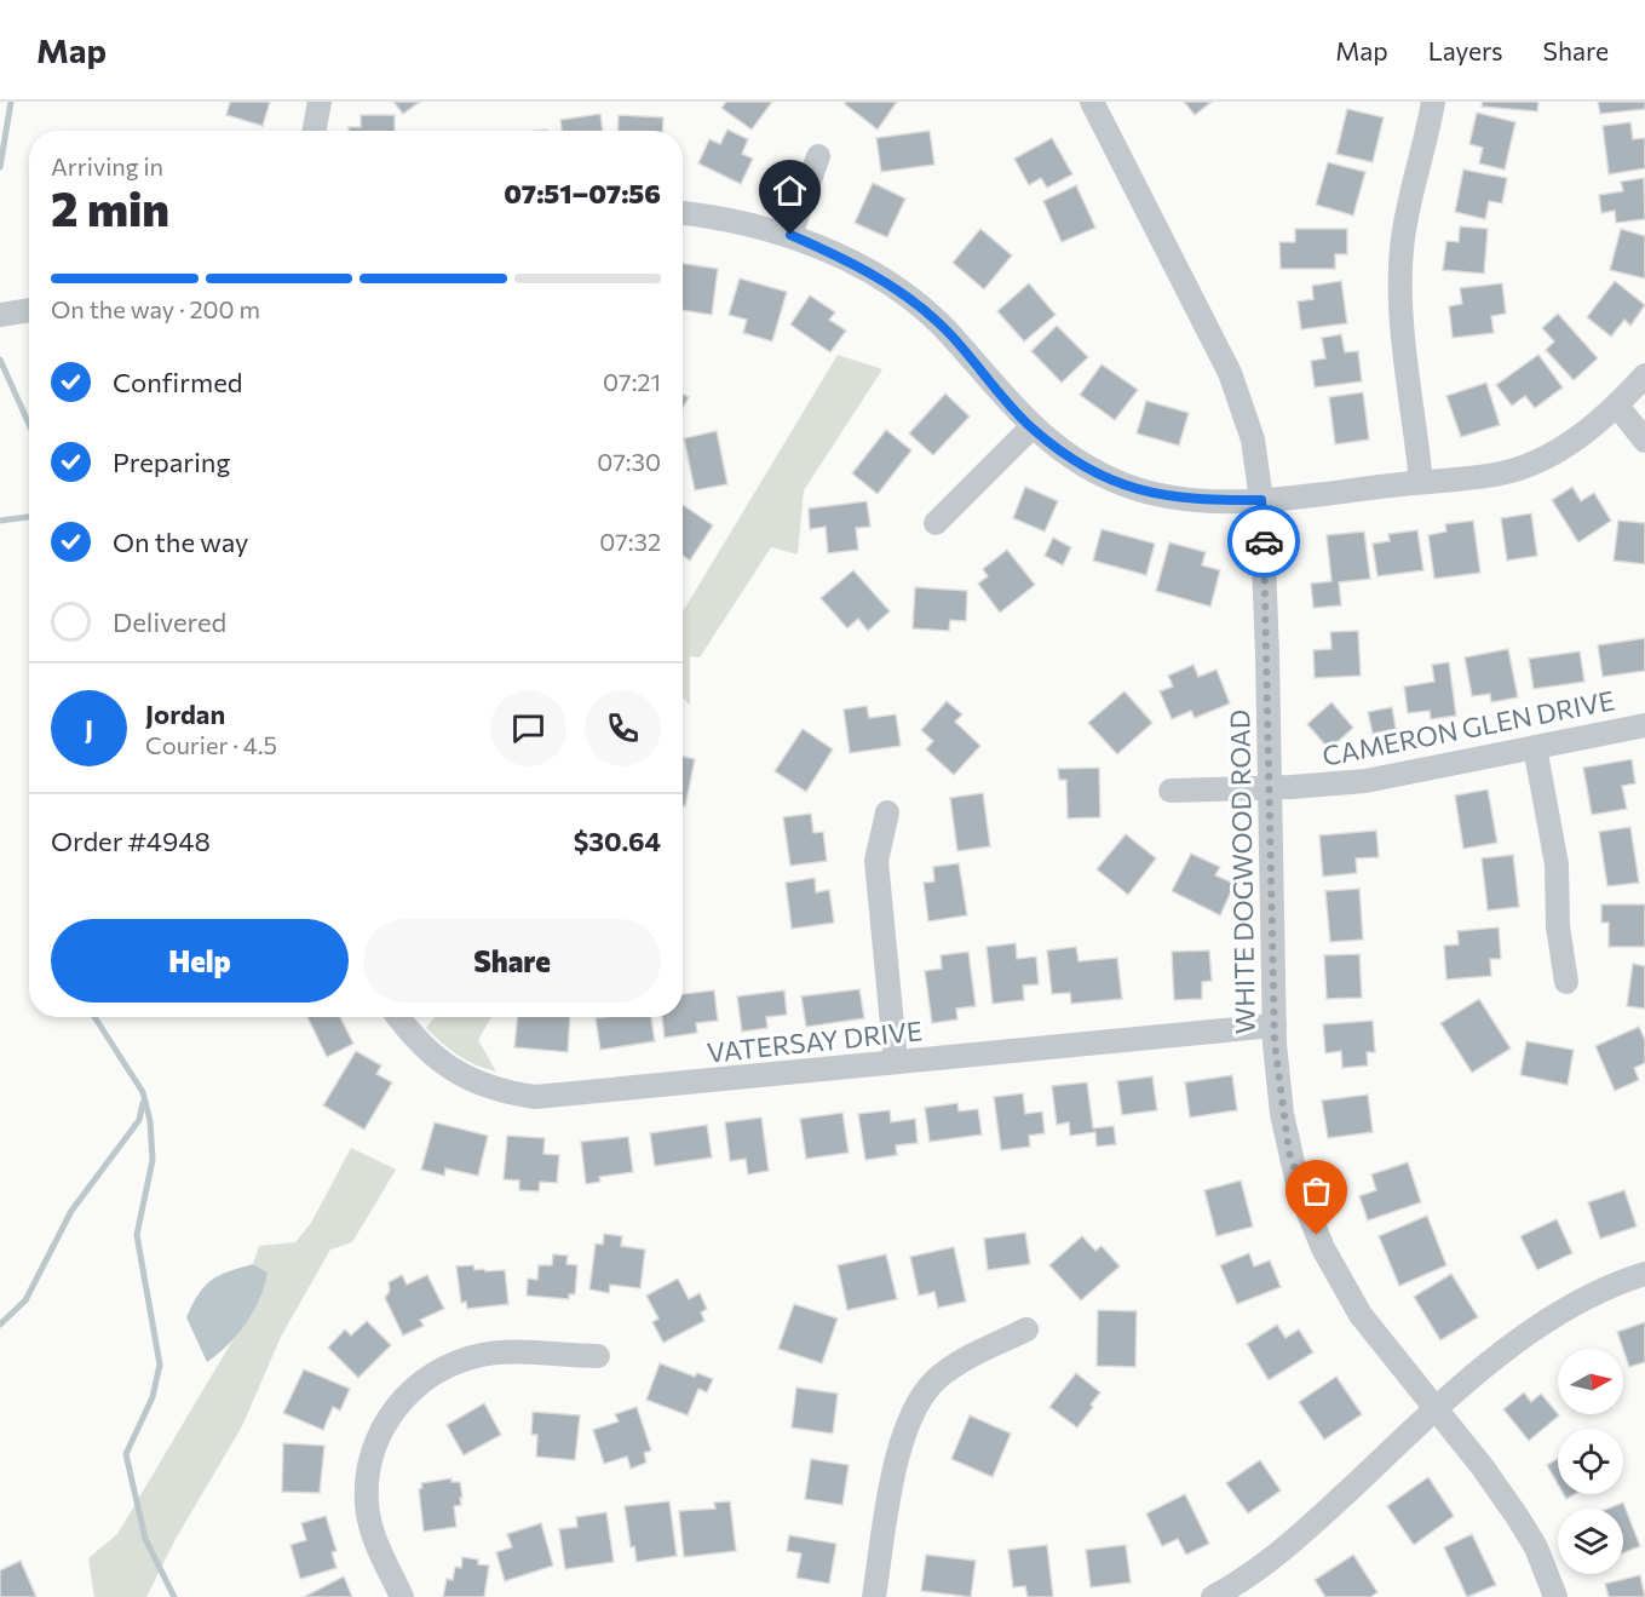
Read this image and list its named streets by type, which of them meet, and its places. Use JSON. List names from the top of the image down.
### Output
{
  "streets": {
    "street": ["CAMERON GLEN DRIVE", "WHITE DOGWOOD ROAD", "VATERSAY DRIVE"]
  },
  "crossings": [
    ["CAMERON GLEN DRIVE", "WHITE DOGWOOD ROAD"],
    ["WHITE DOGWOOD ROAD", "VATERSAY DRIVE"]
  ],
  "north": "right",
  "page": {
    "header": "Map",
    "nav": ["Map", "Layers", "Share"],
    "heading": ["2 min", "Arriving in", "07:51–07:56"],
    "panel": [
      "Jordan",
      "Courier · 4.5",
      "Order #4948",
      "$30.64"
    ],
    "bar": "On the way · 200 m",
    "list": [
      ["Confirmed", "07:21"],
      ["Preparing", "07:30"],
      ["On the way", "07:32"],
      "Delivered"
    ],
    "round": "J",
    "buttons": ["Help", "Share"]
  }
}
